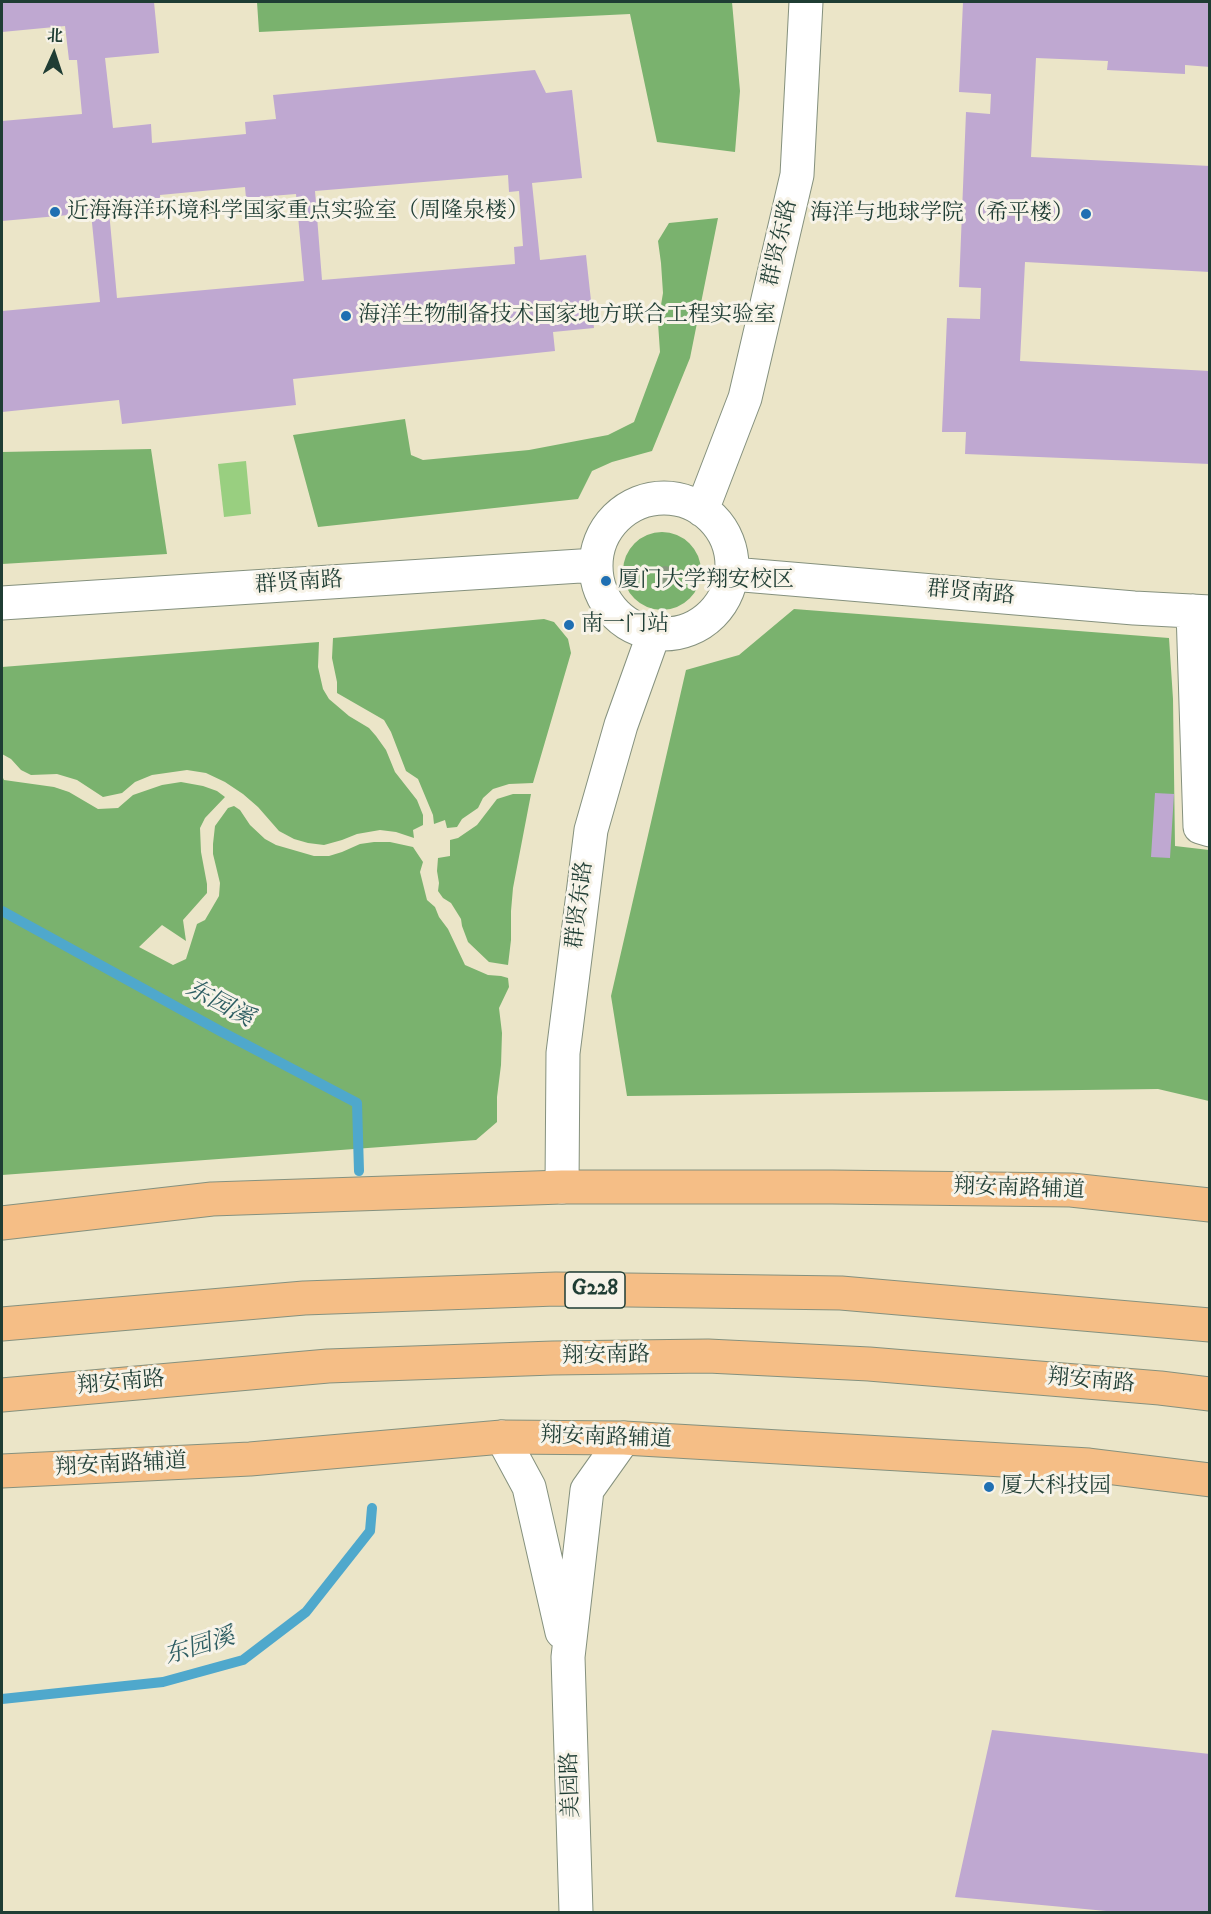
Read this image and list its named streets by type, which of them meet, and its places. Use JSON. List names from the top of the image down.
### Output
{
  "streets": {
    "main road": ["翔安南路辅道", "G228", "翔安南路"],
    "street": ["群贤东路", "群贤南路", "美园路"]
  },
  "crossings": [
    ["群贤东路", "群贤南路"],
    ["群贤东路", "翔安南路辅道"]
  ],
  "water": ["东园溪"],
  "places": [
    "近海海洋环境科学国家重点实验室（周隆泉楼）",
    "海洋与地球学院（希平楼）",
    "海洋生物制备技术国家地方联合工程实验室",
    "厦门大学翔安校区",
    "南一门站",
    "厦大科技园"
  ],
  "north": "top"
}
